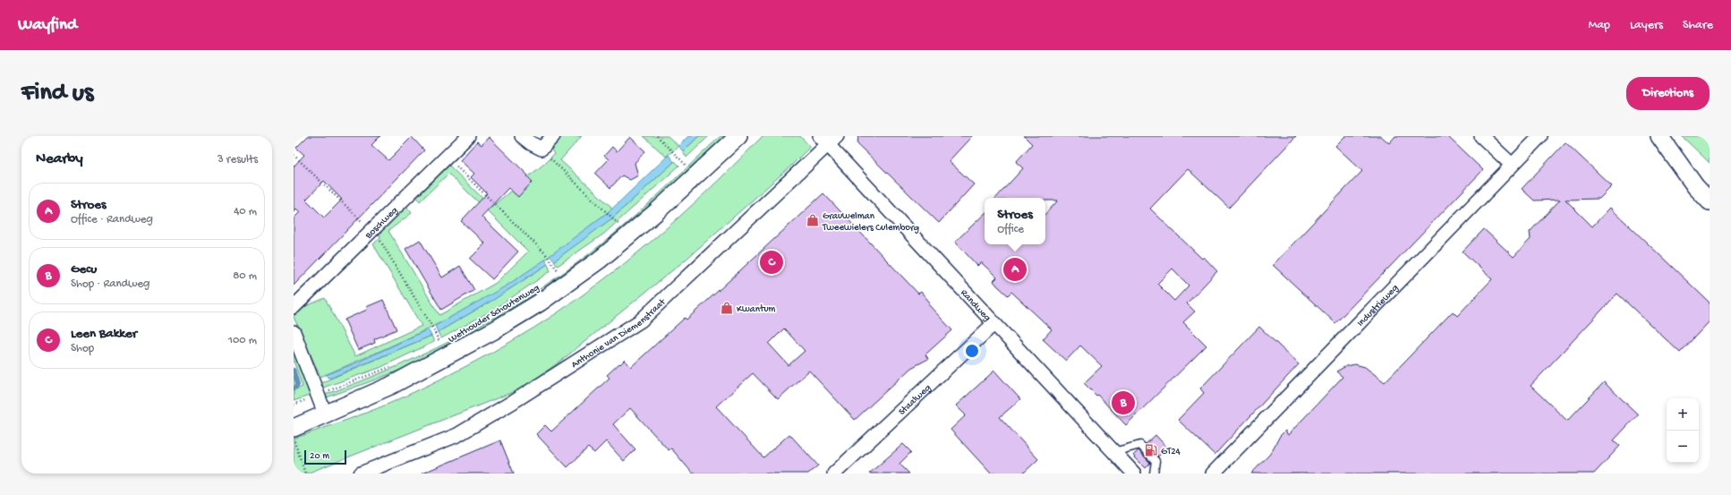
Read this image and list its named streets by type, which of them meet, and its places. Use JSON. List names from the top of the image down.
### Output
{
  "streets": {
    "street": [
      "Boschweg",
      "Industrieweg",
      "Randweg",
      "Wethouder Schoutenweg",
      "Anthonie van Diemenstraat",
      "Staalweg"
    ]
  },
  "crossings": [
    ["Randweg", "Anthonie van Diemenstraat"],
    ["Randweg", "Staalweg"]
  ],
  "places": {
    "shop": ["Grauwelman Tweewielers Culemborg", "Kwantum"],
    "fuel station": ["GT24"]
  },
  "scale_bar": "20 m",
  "page": {
    "header": "Wayfind",
    "nav": ["Map", "Layers", "Share"],
    "buttons": "Directions",
    "title": "Find us",
    "heading": ["Nearby", "3 results"],
    "list": [
      {
        "mark": "A",
        "name": "Stroes",
        "note": "Office · Randweg",
        "value": "40 m"
      },
      {
        "mark": "B",
        "name": "Gecu",
        "note": "Shop · Randweg",
        "value": "80 m"
      },
      {
        "mark": "C",
        "name": "Leen Bakker",
        "note": "Shop",
        "value": "100 m"
      }
    ],
    "popup": ["Stroes", "Office"],
    "pins": ["C", "A", "B"],
    "map_buttons": ["+", "−"],
    "scale": "20 m"
  }
}
